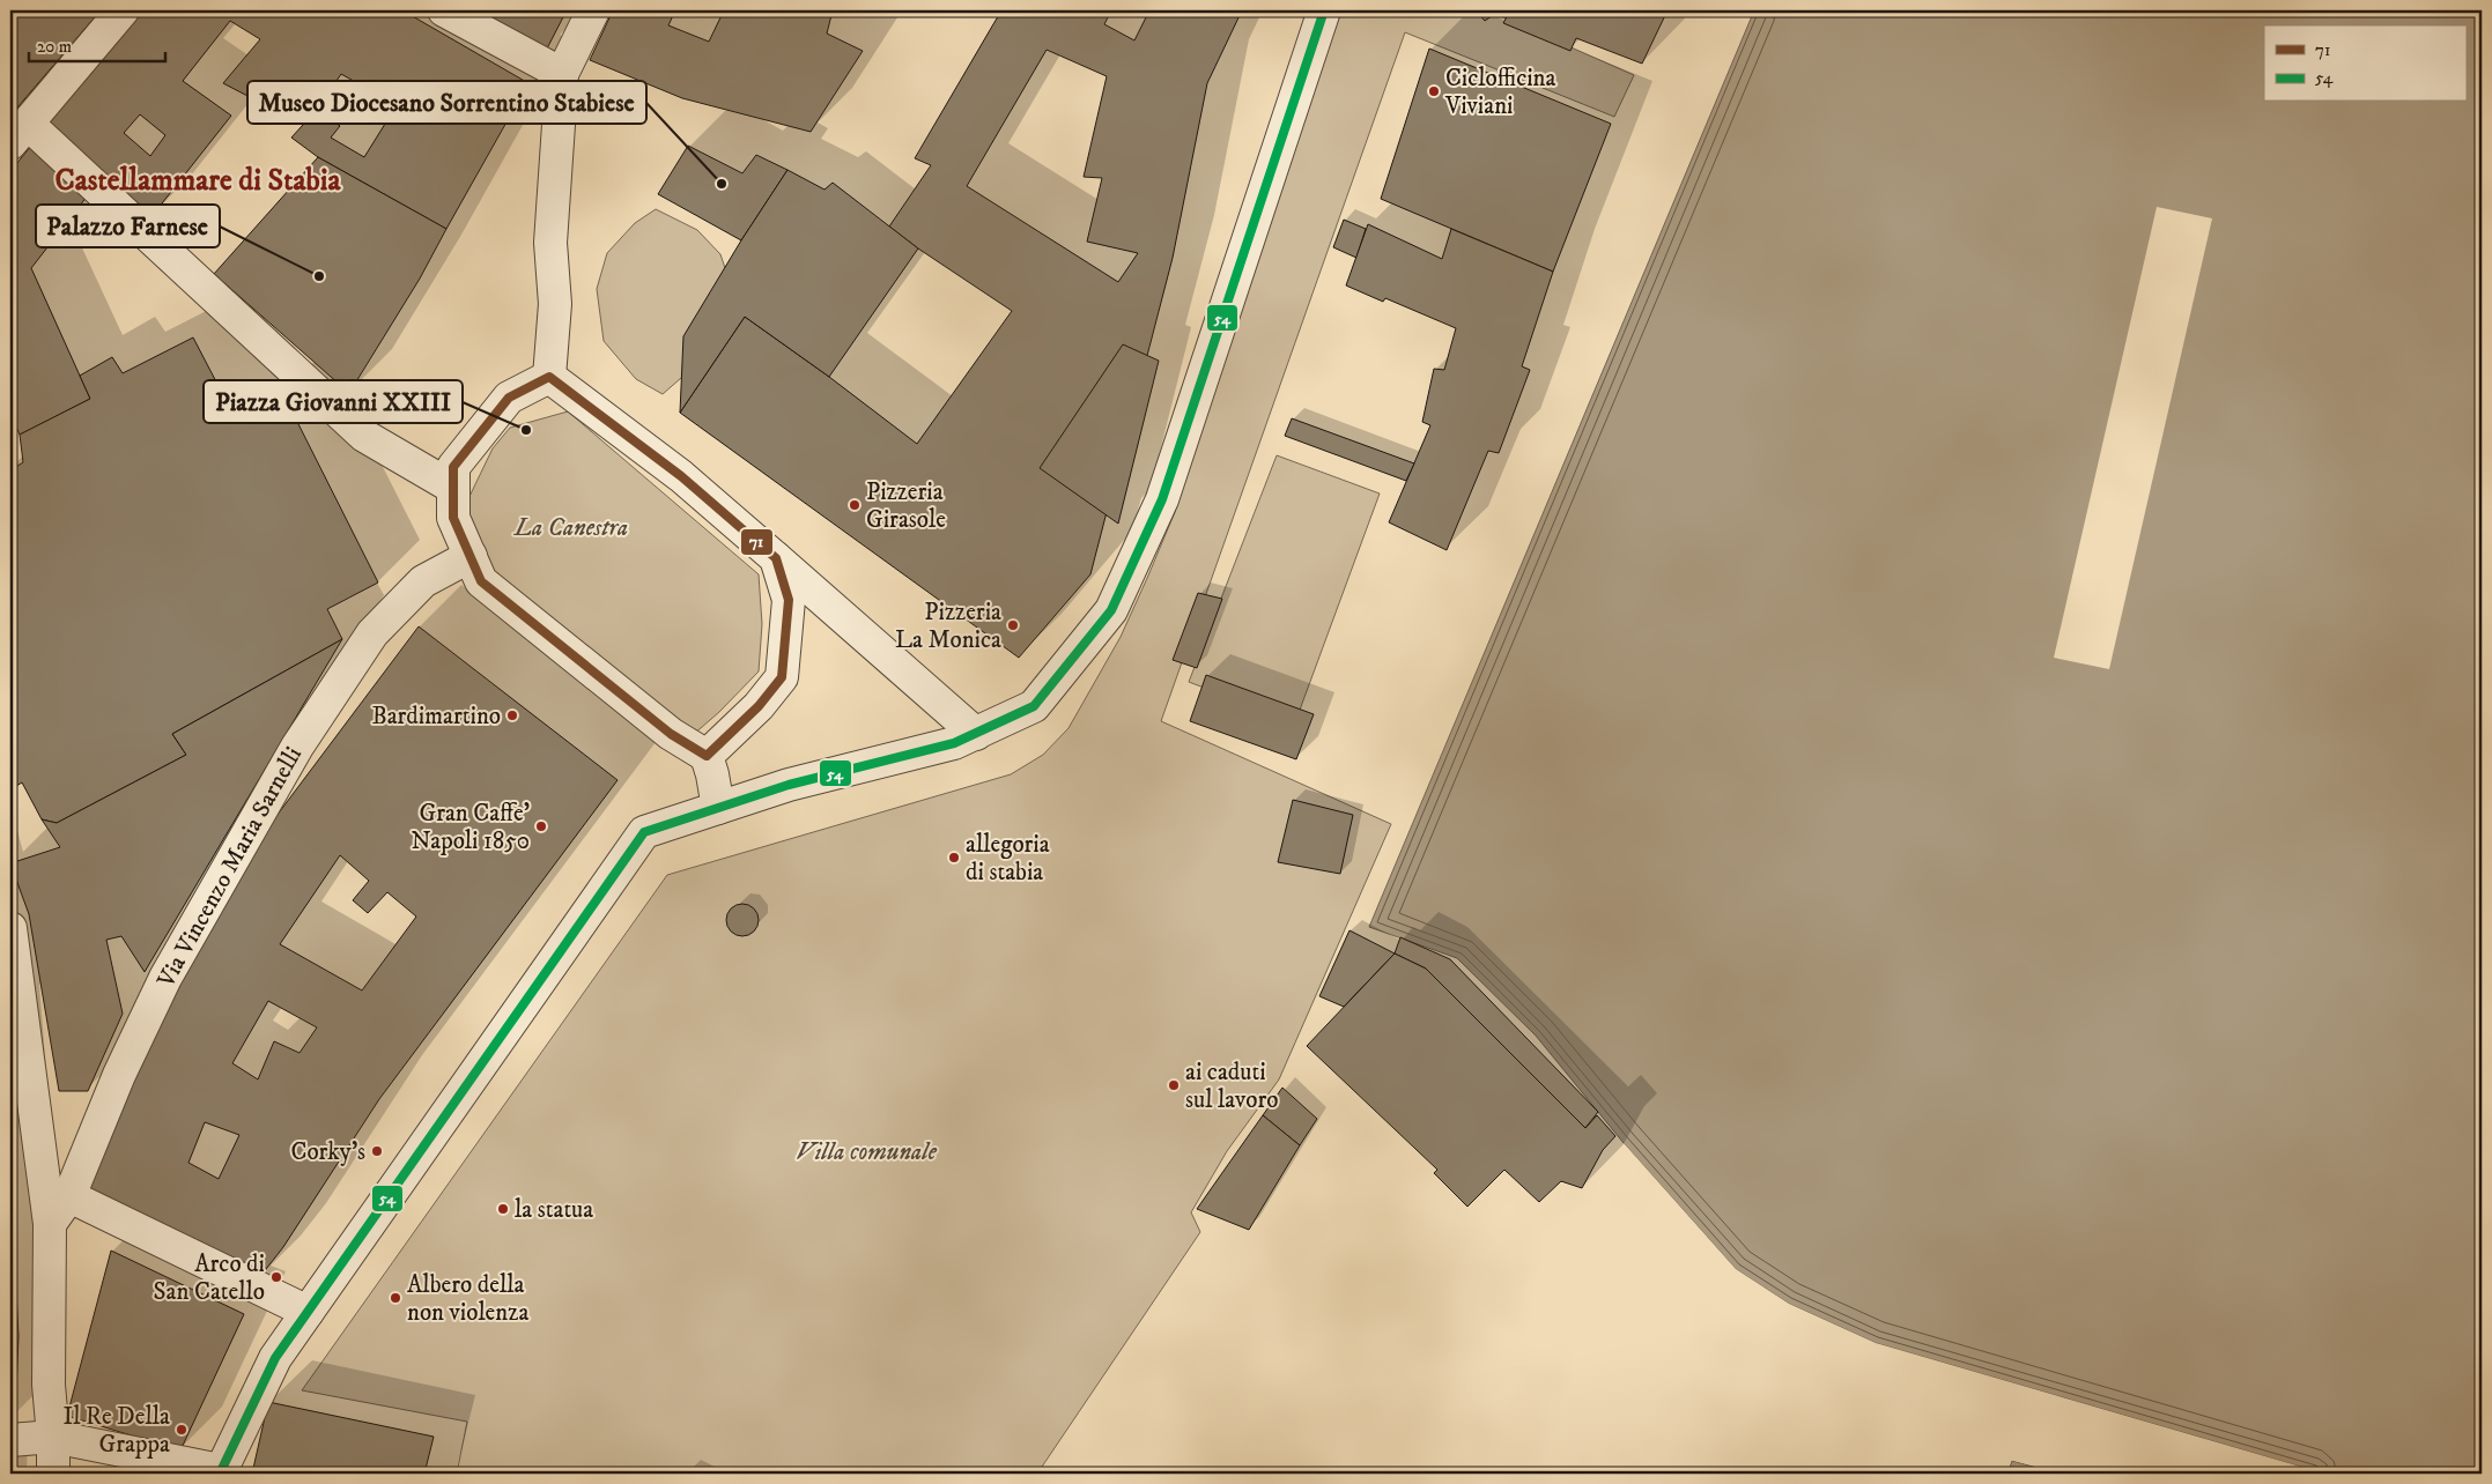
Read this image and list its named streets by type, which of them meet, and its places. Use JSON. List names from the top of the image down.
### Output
{
  "streets": {
    "street": ["Via Vincenzo Maria Sarnelli"]
  },
  "districts": ["Castellammare di Stabia"],
  "parks": ["La Canestra", "Villa comunale"],
  "places": [
    "Ciclofficina Viviani",
    "Museo Diocesano Sorrentino Stabiese",
    "Palazzo Farnese",
    "Piazza Giovanni XXIII",
    "Pizzeria Girasole",
    "Pizzeria La Monica",
    "Bardimartino",
    "Gran Caffe’ Napoli 1850",
    "allegoria di stabia",
    "ai caduti sul lavoro",
    "Corky's",
    "la statua",
    "Arco di San Catello",
    "Albero della non violenza",
    "Il Re Della Grappa"
  ],
  "lines": ["transit line 54", "transit line 71"],
  "legend": ["71", "54"],
  "scale_bar": "20 m"
}
